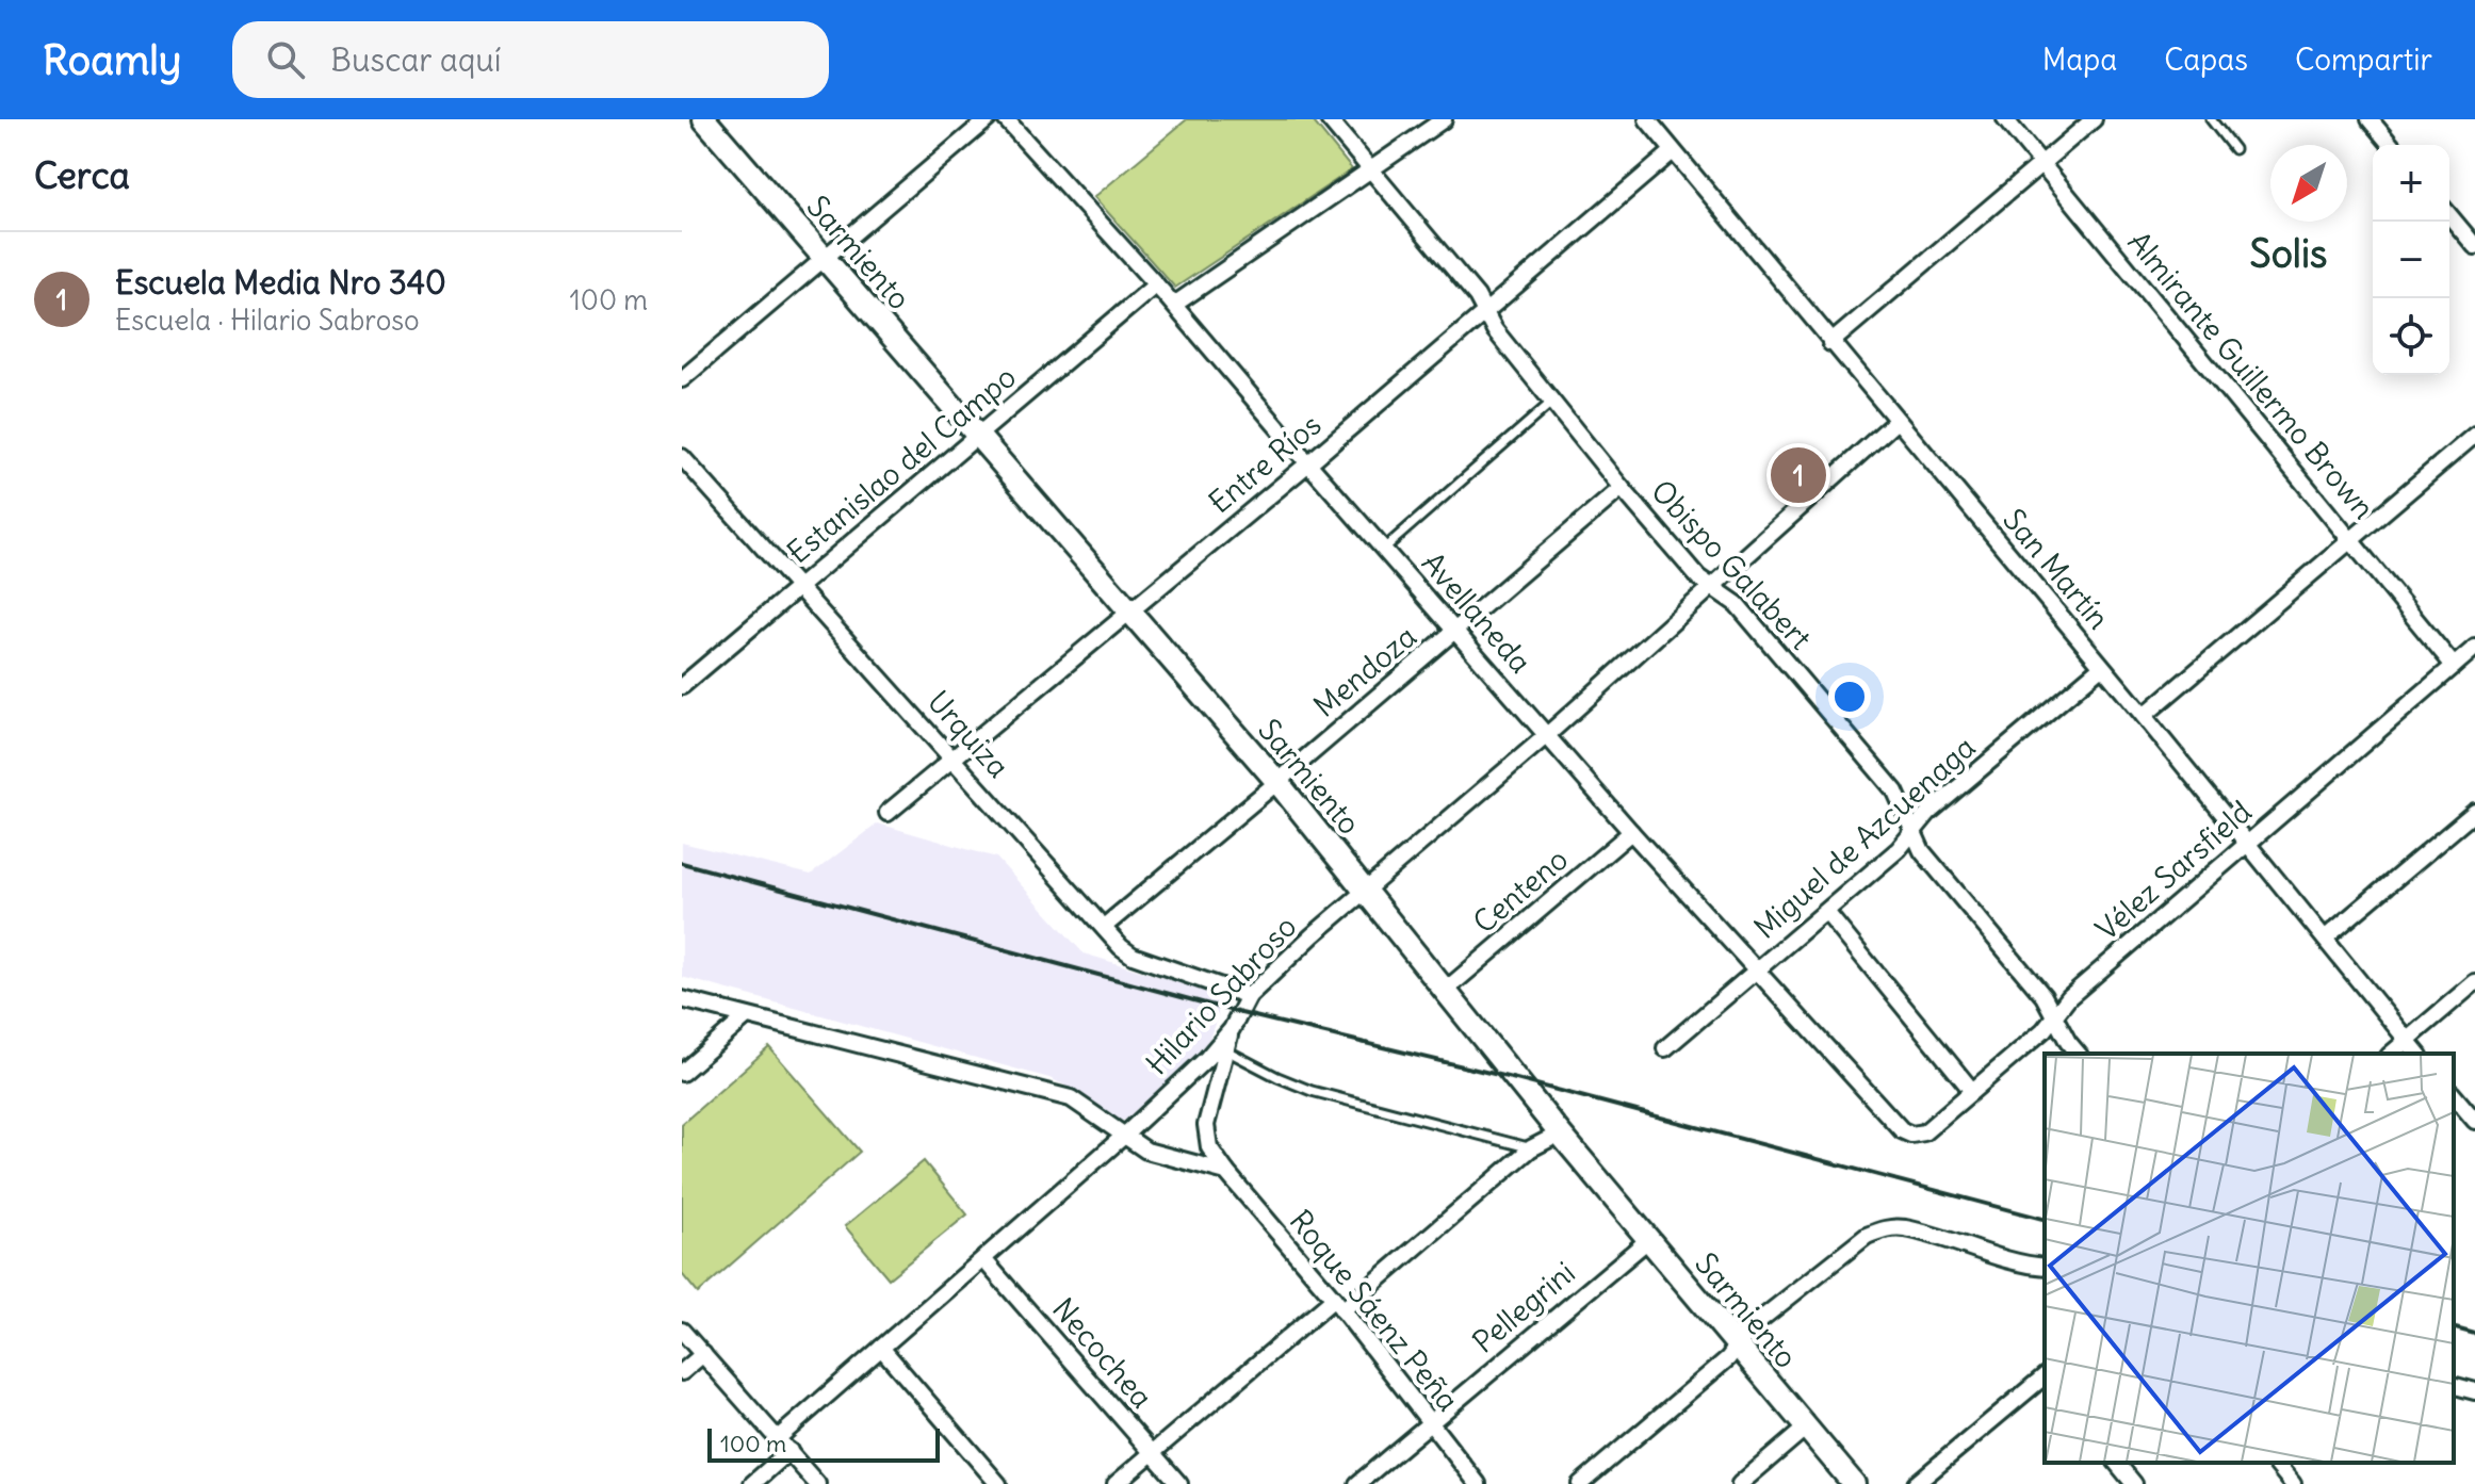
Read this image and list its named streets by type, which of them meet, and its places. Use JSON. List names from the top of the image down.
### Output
{
  "streets": {
    "street": [
      "Sarmiento",
      "Almirante Guillermo Brown",
      "Entre Ríos",
      "Estanislao del Campo",
      "Obispo Galabert",
      "San Martín",
      "Avellaneda",
      "Mendoza",
      "Urquiza",
      "Miguel de Azcuenaga",
      "Vélez Sarsfield",
      "Centeno",
      "Hilario Sabroso",
      "Pellegrini",
      "Roque Sáenz Peña",
      "Necochea"
    ]
  },
  "crossings": [
    ["Sarmiento", "Entre Ríos"],
    ["Sarmiento", "Estanislao del Campo"],
    ["Sarmiento", "Mendoza"],
    ["Sarmiento", "Centeno"],
    ["Sarmiento", "Hilario Sabroso"],
    ["Sarmiento", "Pellegrini"],
    ["Almirante Guillermo Brown", "Vélez Sarsfield"],
    ["Entre Ríos", "Obispo Galabert"],
    ["Entre Ríos", "San Martín"],
    ["Entre Ríos", "Avellaneda"],
    ["Entre Ríos", "Urquiza"],
    ["Estanislao del Campo", "Avellaneda"],
    ["Estanislao del Campo", "Urquiza"],
    ["Obispo Galabert", "Mendoza"],
    ["Obispo Galabert", "Miguel de Azcuenaga"],
    ["Obispo Galabert", "Vélez Sarsfield"],
    ["Obispo Galabert", "Hilario Sabroso"],
    ["San Martín", "Miguel de Azcuenaga"],
    ["San Martín", "Vélez Sarsfield"],
    ["San Martín", "Hilario Sabroso"],
    ["Avellaneda", "Mendoza"],
    ["Avellaneda", "Miguel de Azcuenaga"],
    ["Avellaneda", "Vélez Sarsfield"],
    ["Avellaneda", "Centeno"],
    ["Avellaneda", "Hilario Sabroso"],
    ["Mendoza", "Urquiza"],
    ["Urquiza", "Hilario Sabroso"],
    ["Hilario Sabroso", "Roque Sáenz Peña"],
    ["Hilario Sabroso", "Necochea"],
    ["Pellegrini", "Roque Sáenz Peña"]
  ],
  "districts": ["Solis"],
  "scale_bar": "100 m",
  "north": "bottom left",
  "page": {
    "header": "Roamly",
    "search": "Buscar aquí",
    "nav": ["Mapa", "Capas", "Compartir"],
    "heading": "Cerca",
    "map_buttons": ["+", "−"],
    "list": [
      {
        "mark": "1",
        "name": "Escuela Media Nro 340",
        "note": "Escuela · Hilario Sabroso",
        "value": "100 m"
      }
    ],
    "pins": "1",
    "scale": "100 m"
  }
}
